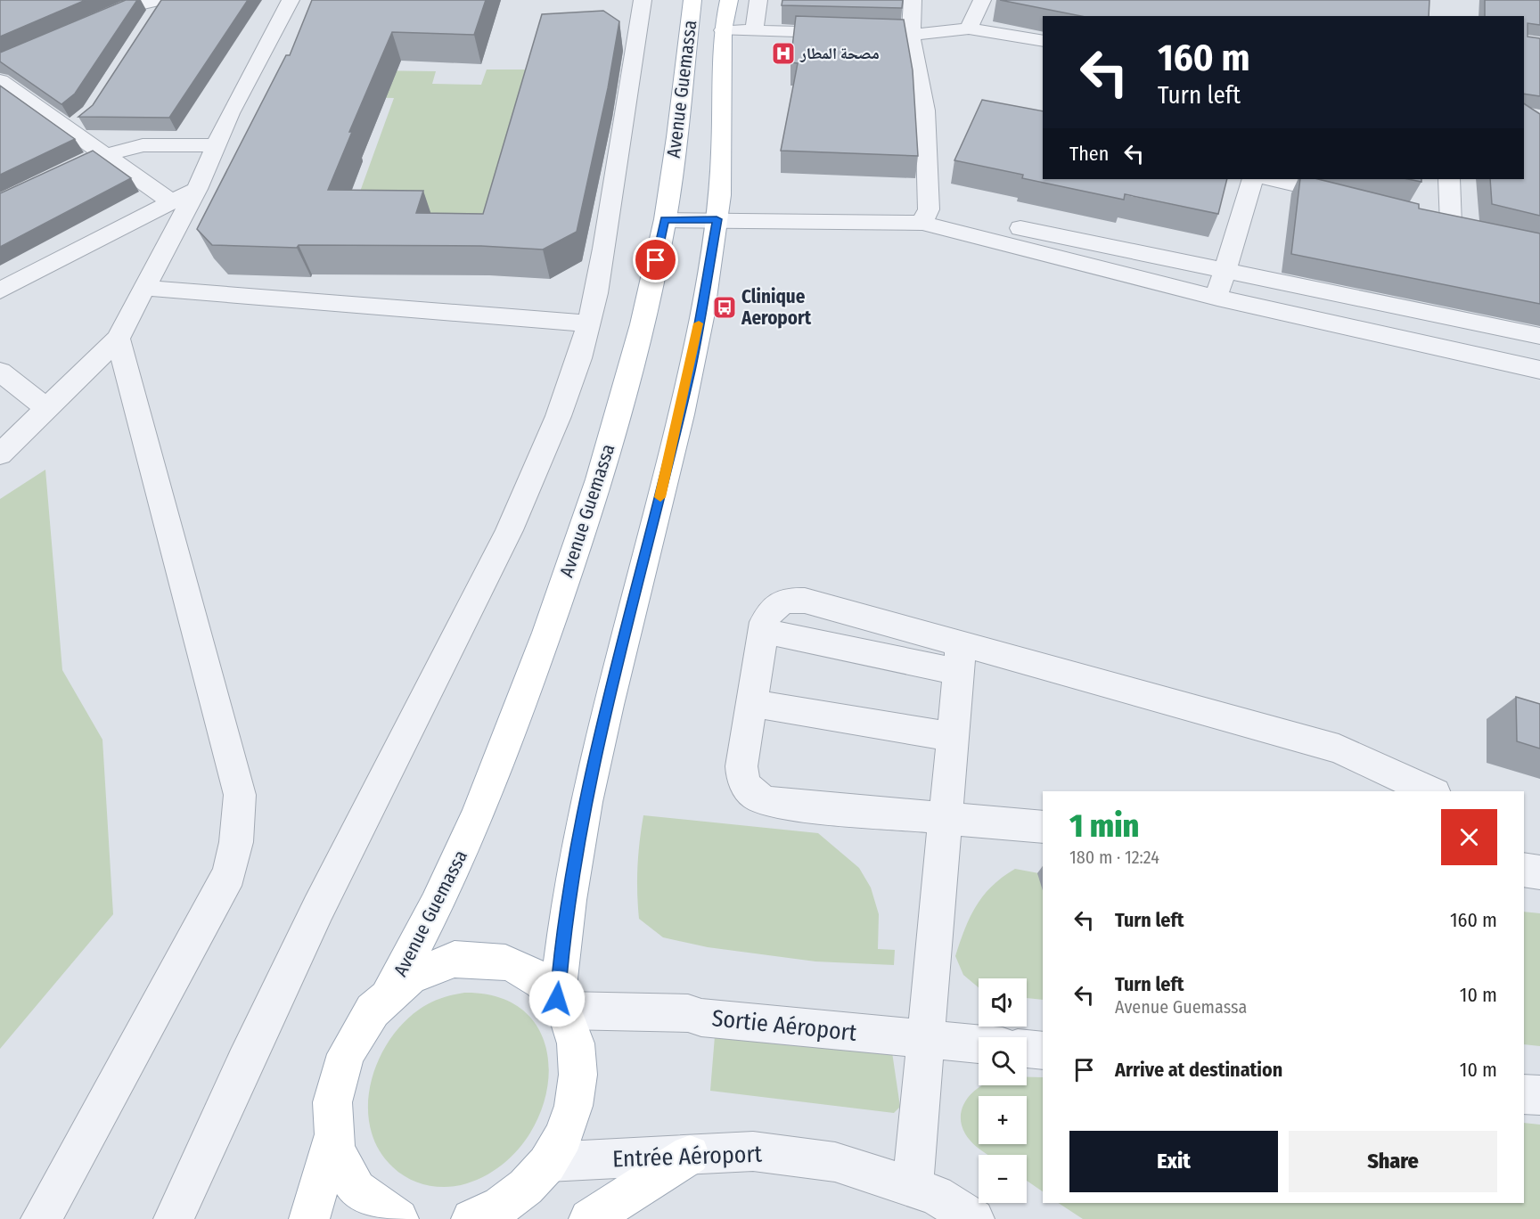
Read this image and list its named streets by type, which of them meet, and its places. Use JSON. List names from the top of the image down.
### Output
{
  "streets": {
    "main road": ["Avenue Guemassa"],
    "street": ["Sortie Aéroport", "Entrée Aéroport"]
  },
  "crossings": [
    ["Avenue Guemassa", "Sortie Aéroport"]
  ],
  "places": {
    "hospital": ["مصحة المطار"],
    "bus stop": ["Clinique Aeroport"]
  },
  "page": {
    "turn": ["160 m", "Turn left"],
    "then": "Then",
    "heading": ["1 min", "180 m · 12:24"],
    "list": [
      {
        "name": "Turn left",
        "value": "160 m"
      },
      {
        "name": "Turn left",
        "note": "Avenue Guemassa",
        "value": "10 m"
      },
      {
        "name": "Arrive at destination",
        "value": "10 m"
      }
    ],
    "map_buttons": ["+", "−"],
    "buttons": ["Exit", "Share"]
  }
}
